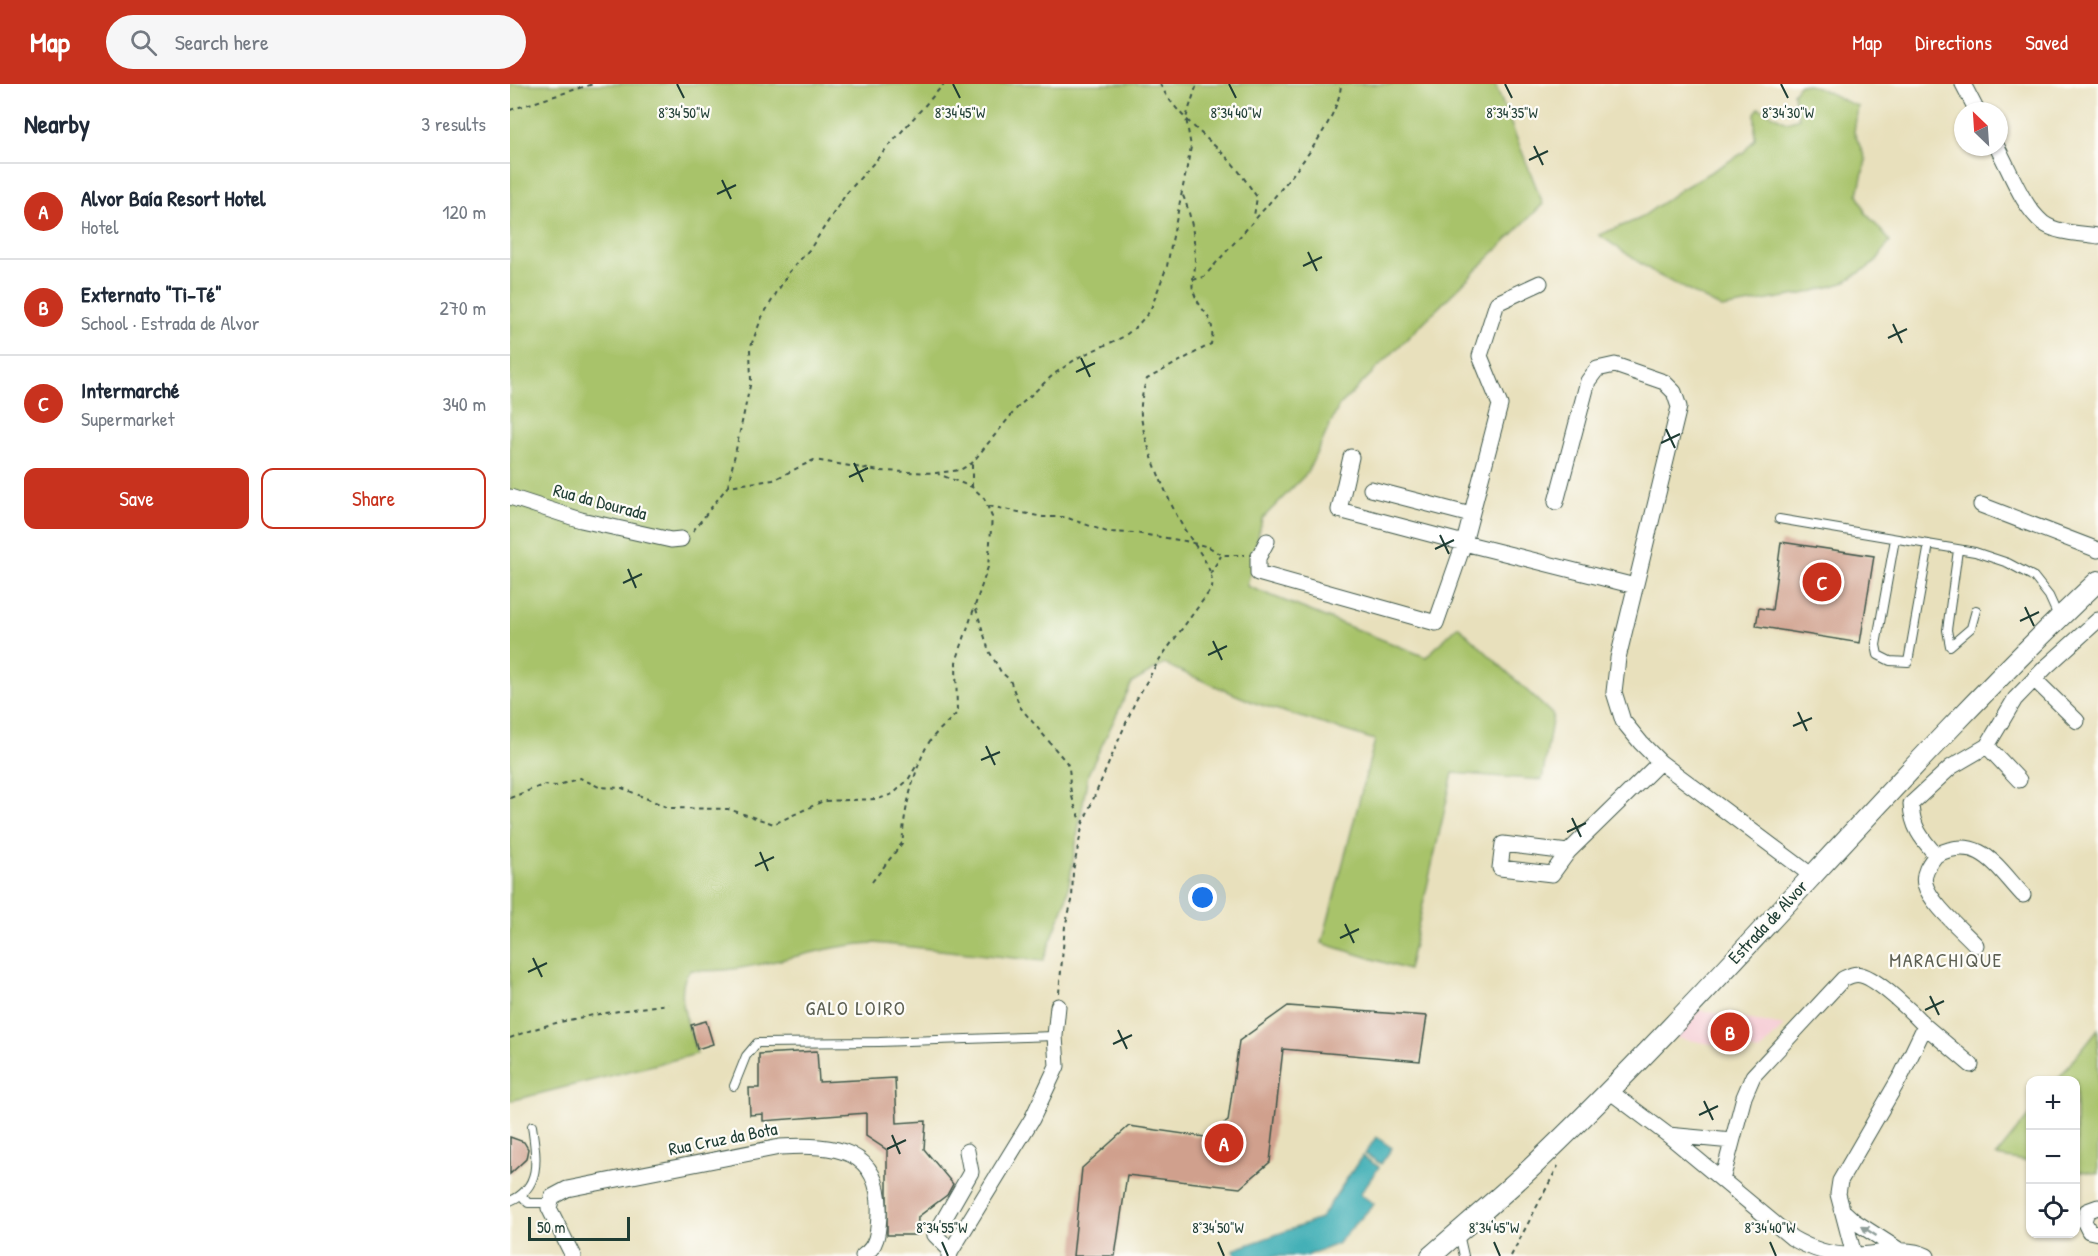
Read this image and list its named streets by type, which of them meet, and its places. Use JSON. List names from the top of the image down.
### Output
{
  "streets": {
    "street": ["Rua da Dourada", "Estrada de Alvor", "Rua Cruz da Bota"]
  },
  "districts": ["MARACHIQUE", "GALO LOIRO"],
  "scale_bar": "50 m",
  "north": "top left",
  "page": {
    "header": "Map",
    "search": "Search here",
    "nav": ["Map", "Directions", "Saved"],
    "heading": ["Nearby", "3 results"],
    "list": [
      {
        "mark": "A",
        "name": "Alvor Baía Resort Hotel",
        "note": "Hotel",
        "value": "120 m"
      },
      {
        "mark": "B",
        "name": "Externato \"Ti-Té\"",
        "note": "School · Estrada de Alvor",
        "value": "270 m"
      },
      {
        "mark": "C",
        "name": "Intermarché",
        "note": "Supermarket",
        "value": "340 m"
      }
    ],
    "buttons": ["Save", "Share"],
    "pins": ["C", "B", "A"],
    "map_buttons": ["+", "−"],
    "scale": "50 m"
  },
  "coordinates": [
    "8°34'50\"W",
    "8°34'45\"W",
    "8°34'40\"W",
    "8°34'30\"W",
    "8°34'35\"W",
    "8°34'55\"W"
  ]
}
